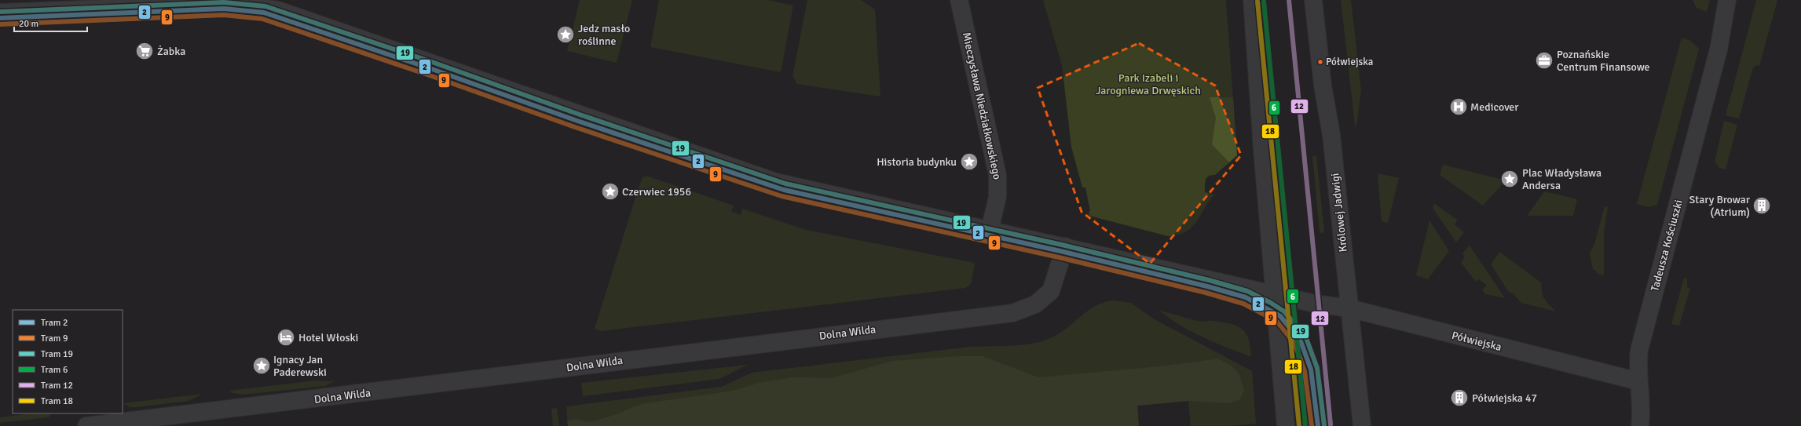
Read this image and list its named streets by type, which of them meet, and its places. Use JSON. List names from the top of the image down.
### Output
{
  "streets": {
    "street": [
      "Mieczysława Niedziałkowskiego",
      "Królowej Jadwigi",
      "Tadeusza Kościuszki",
      "Dolna Wilda",
      "Półwiejska"
    ]
  },
  "crossings": [
    ["Mieczysława Niedziałkowskiego", "Półwiejska"],
    ["Królowej Jadwigi", "Półwiejska"],
    ["Tadeusza Kościuszki", "Półwiejska"],
    ["Dolna Wilda", "Półwiejska"]
  ],
  "parks": ["Park Izabeli i Jarogniewa Drwęskich"],
  "places": {
    "place": [
      "Jedz masło roślinne",
      "Historia budynku",
      "Plac Władysława Andersa",
      "Czerwiec 1956",
      "Ignacy Jan Paderewski"
    ],
    "supermarket": ["Żabka"],
    "office": ["Poznańskie Centrum Finansowe"],
    "other": ["Półwiejska"],
    "hospital": ["Medicover"],
    "building": ["Stary Browar (Atrium)", "Półwiejska 47"],
    "hotel": ["Hotel Włoski"]
  },
  "lines": [
    "tram line 12",
    "tram line 6",
    "tram line 18",
    "tram line 19",
    "tram line 2",
    "tram line 9"
  ],
  "legend": [
    "Tram 2",
    "Tram 9",
    "Tram 19",
    "Tram 6",
    "Tram 12",
    "Tram 18"
  ],
  "scale_bar": "20 m"
}
